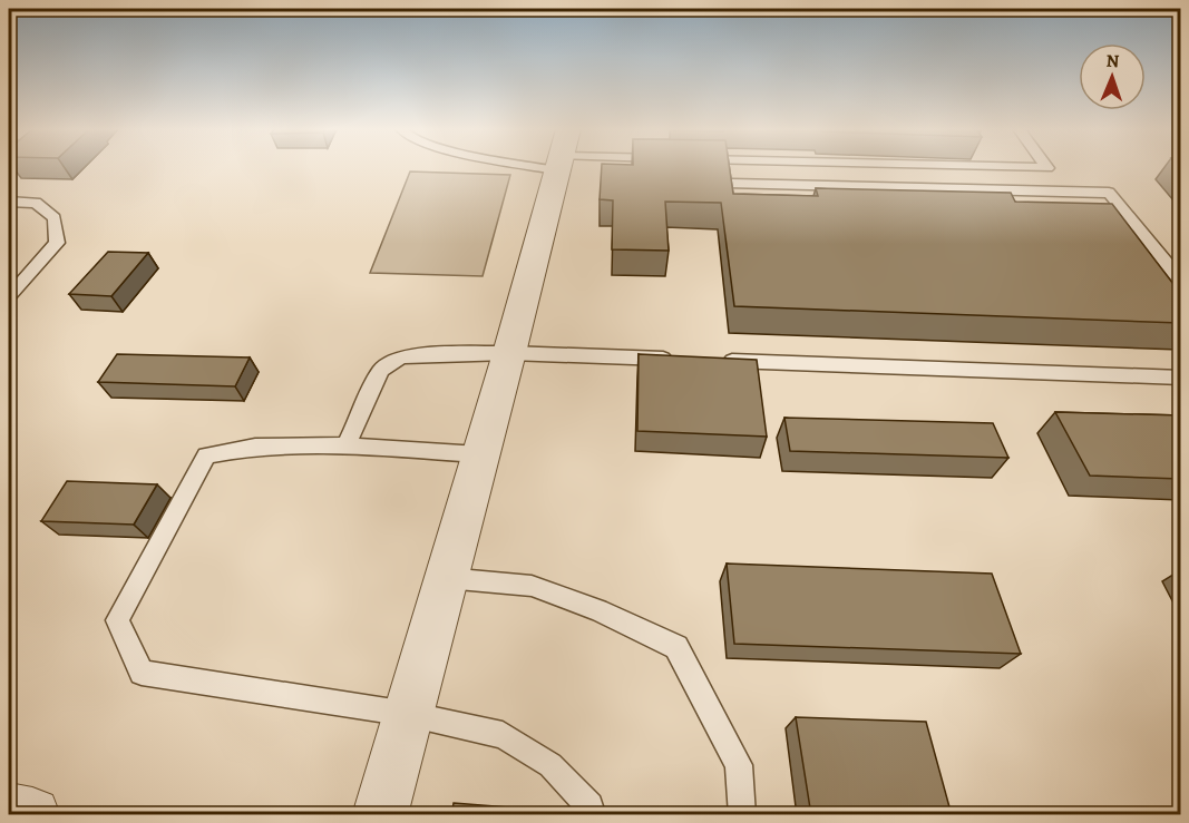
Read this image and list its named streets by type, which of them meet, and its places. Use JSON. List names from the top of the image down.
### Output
{
  "north": "top"
}
